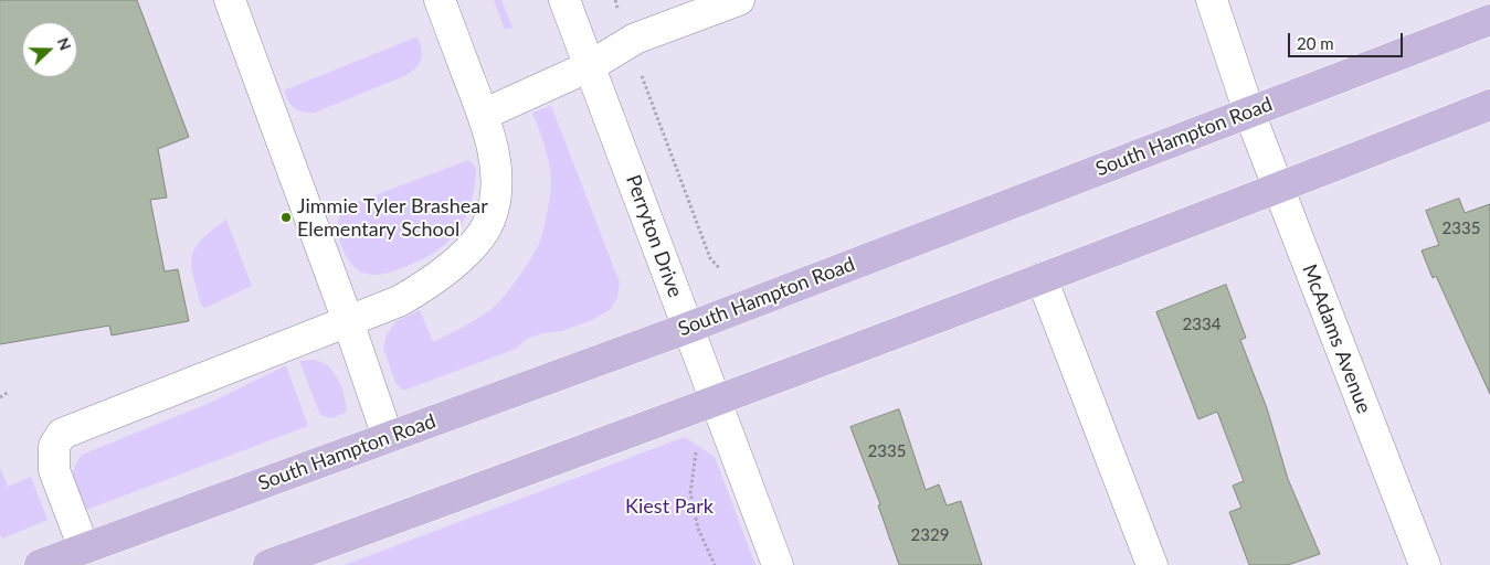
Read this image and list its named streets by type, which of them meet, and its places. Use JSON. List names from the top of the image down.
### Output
{
  "streets": {
    "main road": ["South Hampton Road"],
    "street": ["Perryton Drive", "McAdams Avenue"]
  },
  "crossings": [
    ["South Hampton Road", "Perryton Drive"],
    ["South Hampton Road", "McAdams Avenue"]
  ],
  "parks": ["Kiest Park"],
  "places": ["Jimmie Tyler Brashear Elementary School"],
  "house_numbers": [
    "2335",
    "2334",
    "2335",
    "2329"
  ],
  "scale_bar": "20 m",
  "north": "right"
}
